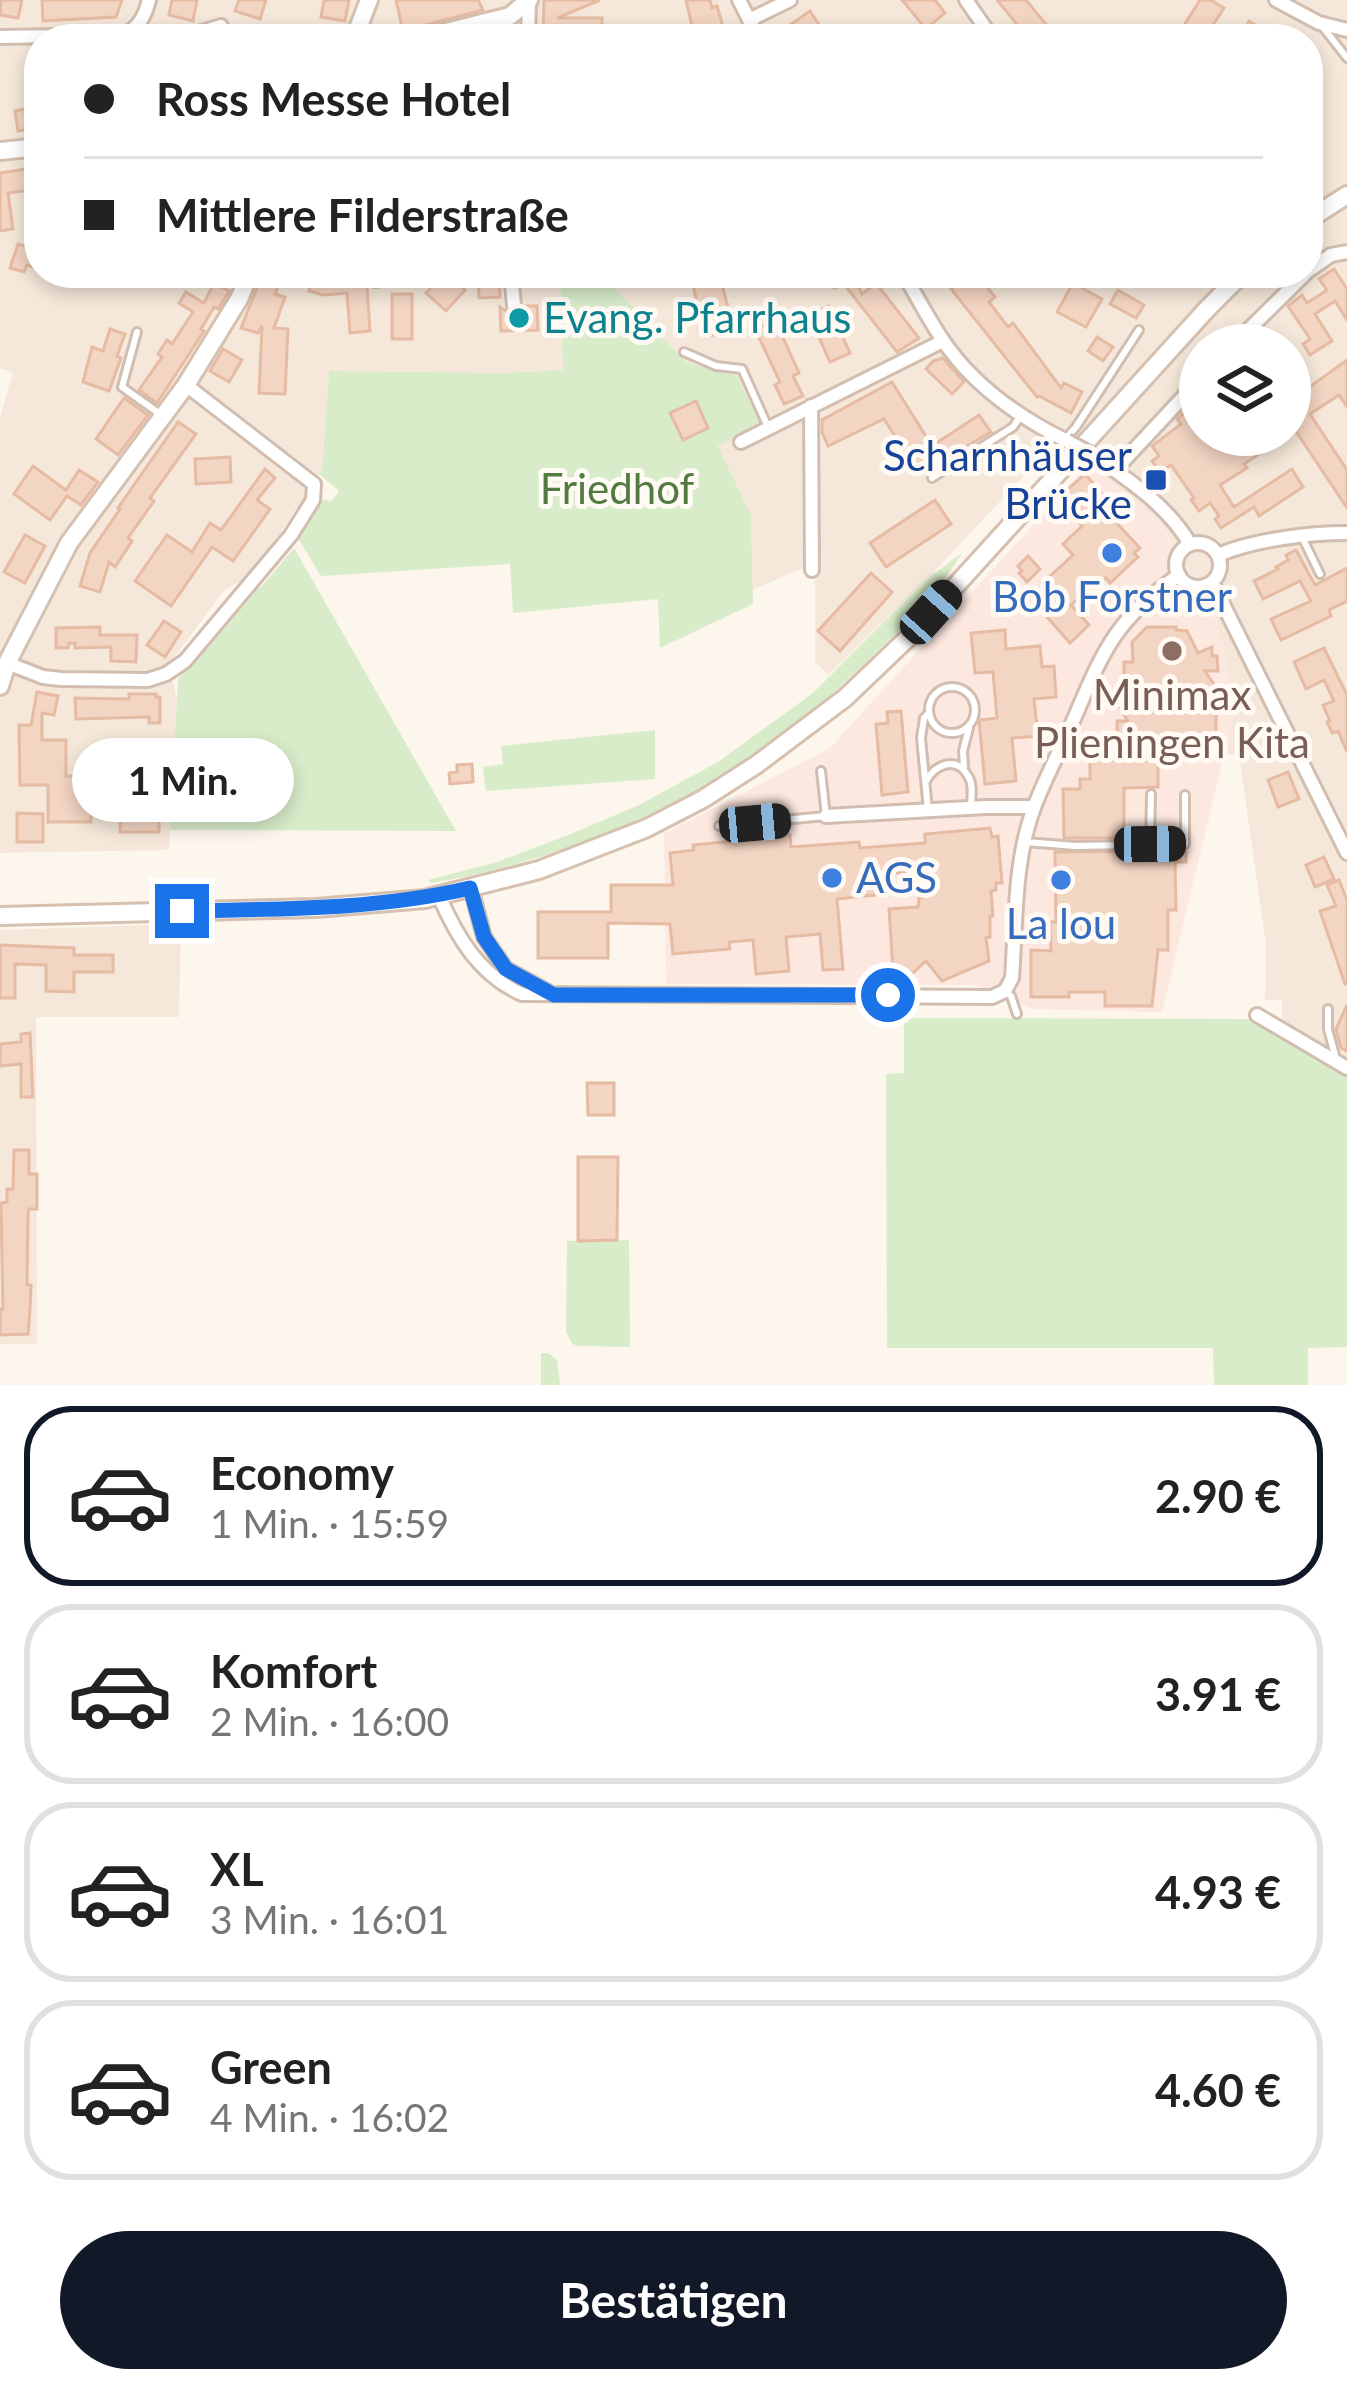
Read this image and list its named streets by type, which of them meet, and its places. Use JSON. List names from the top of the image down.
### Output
{
  "parks": ["Friedhof"],
  "places": {
    "other": [
      "Evang. Pfarrhaus",
      "Bob Forstner",
      "Minimax Plieningen Kita",
      "AGS",
      "La lou"
    ],
    "transit": ["Scharnhäuser Brücke"]
  },
  "page": {
    "banner": ["Ross Messe Hotel", "Mittlere Filderstraße"],
    "bubble": "1 Min.",
    "list": [
      {
        "name": "Economy",
        "note": "1 Min. · 15:59",
        "value": "2.90 €"
      },
      {
        "name": "Komfort",
        "note": "2 Min. · 16:00",
        "value": "3.91 €"
      },
      {
        "name": "XL",
        "note": "3 Min. · 16:01",
        "value": "4.93 €"
      },
      {
        "name": "Green",
        "note": "4 Min. · 16:02",
        "value": "4.60 €"
      }
    ],
    "buttons": "Bestätigen"
  }
}
